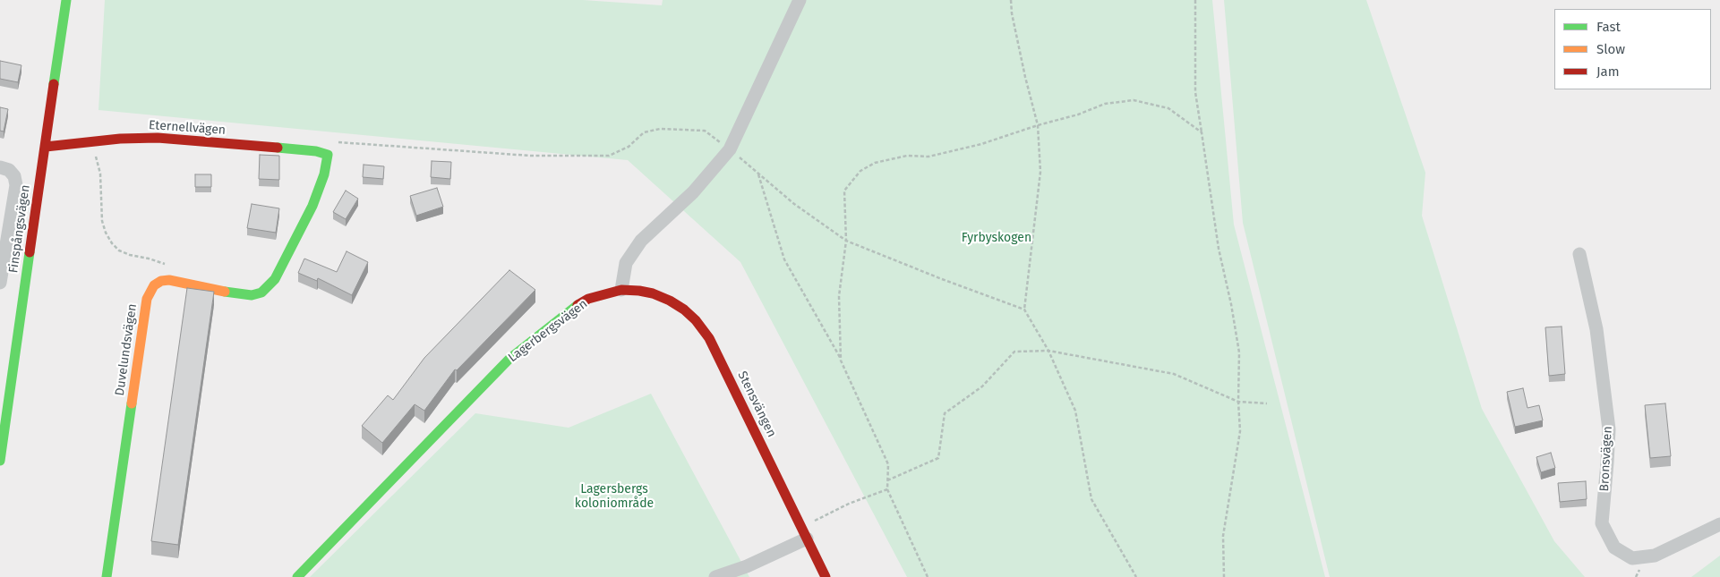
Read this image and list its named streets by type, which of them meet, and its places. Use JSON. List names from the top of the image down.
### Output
{
  "streets": {
    "street": [
      "Eternellvägen",
      "Finspångsvägen",
      "Lagerbergsvägen",
      "Duvelundsvägen",
      "Stensvängen",
      "Bronsvägen"
    ]
  },
  "crossings": [
    ["Eternellvägen", "Finspångsvägen"],
    ["Eternellvägen", "Duvelundsvägen"],
    ["Lagerbergsvägen", "Stensvängen"]
  ],
  "parks": ["Fyrbyskogen", "Lagersbergs koloniområde"],
  "legend": ["Fast", "Slow", "Jam"]
}
